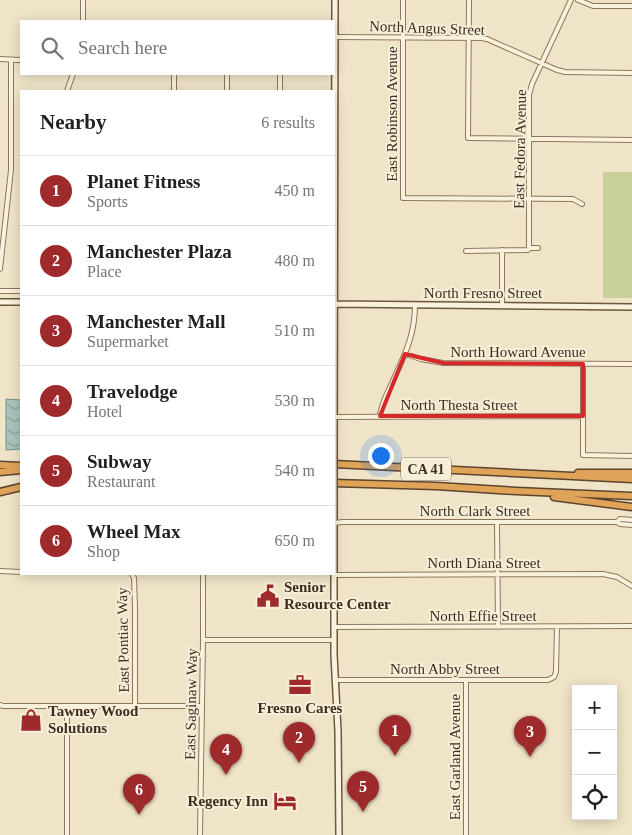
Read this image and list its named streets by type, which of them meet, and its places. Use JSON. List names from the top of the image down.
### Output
{
  "streets": {
    "highway": ["CA 41"],
    "street": [
      "North Angus Street",
      "East Robinson Avenue",
      "East Fedora Avenue",
      "North Fresno Street",
      "North Howard Avenue",
      "North Thesta Street",
      "North Clark Street",
      "North Diana Street",
      "North Effie Street",
      "East Pontiac Way",
      "North Abby Street",
      "East Saginaw Way",
      "East Garland Avenue"
    ]
  },
  "crossings": [
    ["North Angus Street", "East Robinson Avenue"],
    ["North Angus Street", "East Fedora Avenue"],
    ["East Robinson Avenue", "East Fedora Avenue"],
    ["North Effie Street", "North Abby Street"],
    ["North Abby Street", "East Garland Avenue"]
  ],
  "places": {
    "public building": ["Senior Resource Center"],
    "office": ["Fresno Cares"],
    "shop": ["Tawney Wood Solutions"],
    "hotel": ["Regency Inn"]
  },
  "page": {
    "search": "Search here",
    "heading": ["Nearby", "6 results"],
    "list": [
      {
        "mark": "1",
        "name": "Planet Fitness",
        "note": "Sports",
        "value": "450 m"
      },
      {
        "mark": "2",
        "name": "Manchester Plaza",
        "note": "Place",
        "value": "480 m"
      },
      {
        "mark": "3",
        "name": "Manchester Mall",
        "note": "Supermarket",
        "value": "510 m"
      },
      {
        "mark": "4",
        "name": "Travelodge",
        "note": "Hotel",
        "value": "530 m"
      },
      {
        "mark": "5",
        "name": "Subway",
        "note": "Restaurant",
        "value": "540 m"
      },
      {
        "mark": "6",
        "name": "Wheel Max",
        "note": "Shop",
        "value": "650 m"
      }
    ],
    "map_buttons": ["+", "−"],
    "pins": [
      "1",
      "3",
      "2",
      "4",
      "5",
      "6"
    ]
  }
}
